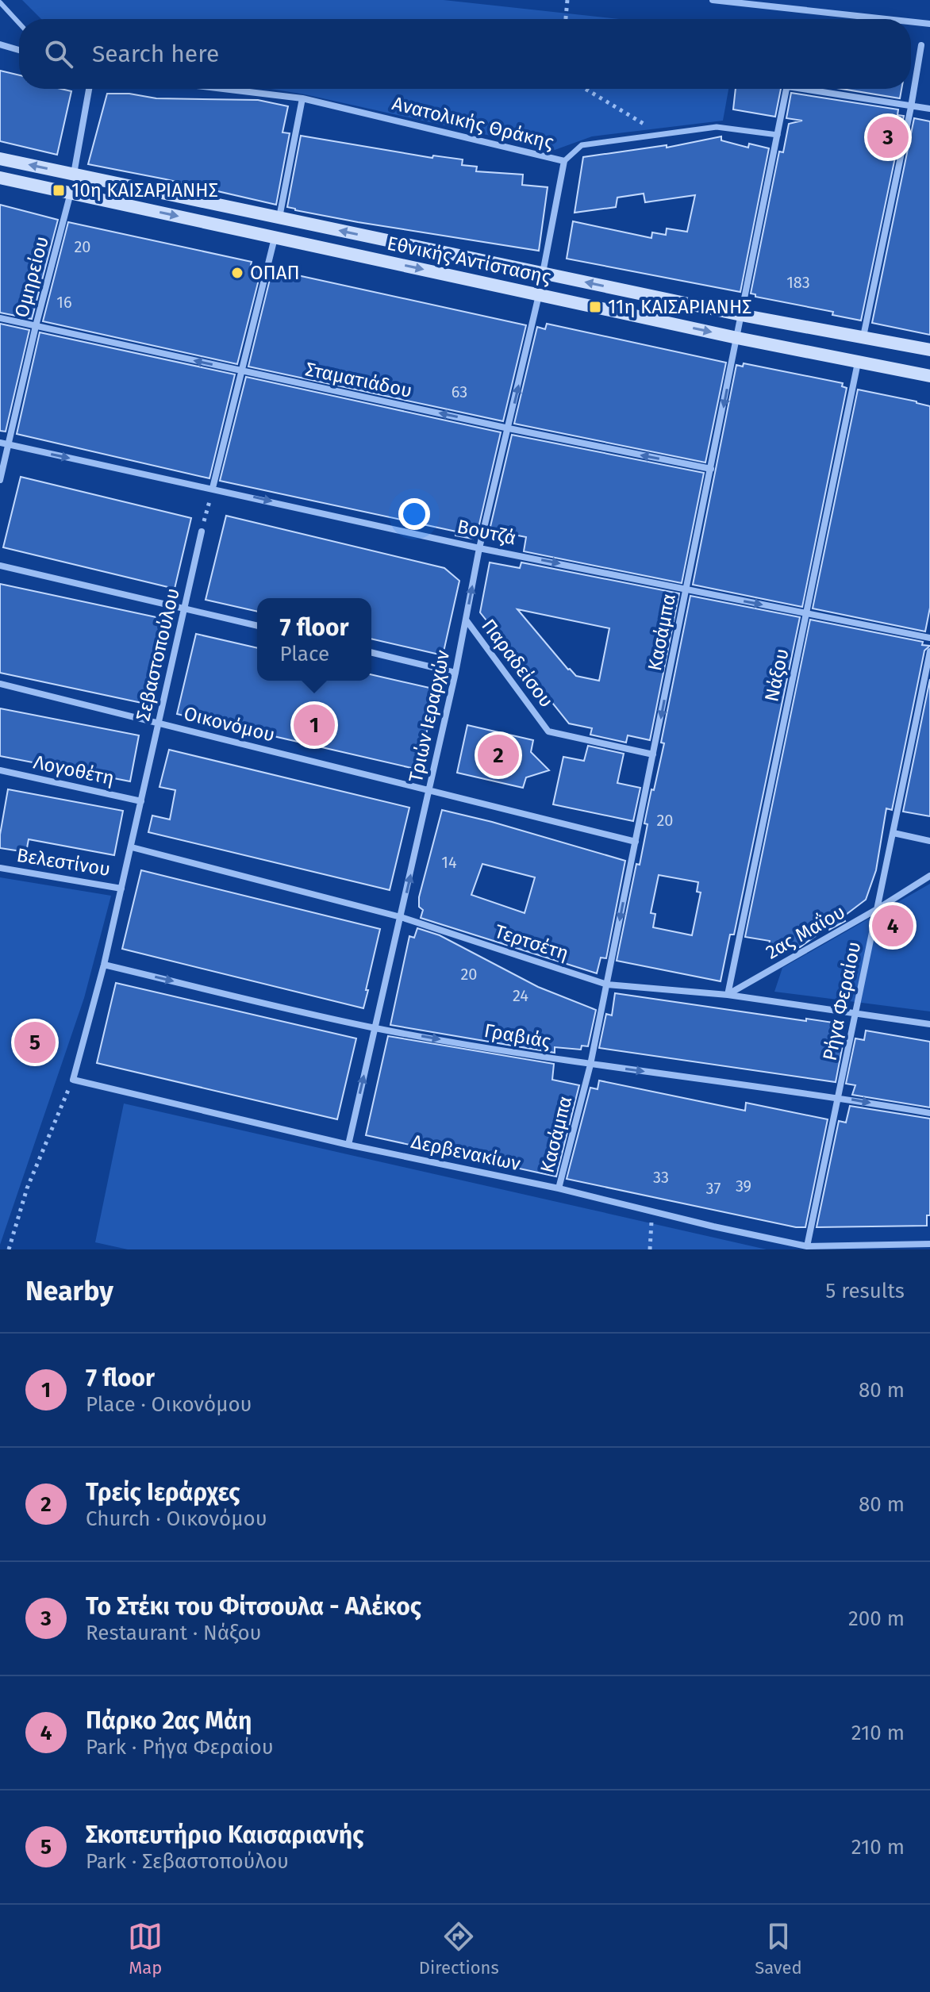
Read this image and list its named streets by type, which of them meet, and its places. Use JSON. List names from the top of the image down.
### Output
{
  "streets": {
    "main road": ["Εθνικής Αντίστασης"],
    "street": [
      "Ανατολικής Θράκης",
      "Ομηρείου",
      "Σταματιάδου",
      "Βουτζά",
      "Κασάμπα",
      "Σεβαστοπούλου",
      "Παραδείσου",
      "Νάξου",
      "Τριών Ιεραρχών",
      "Οικονόμου",
      "Λογοθέτη",
      "Βελεστίνου",
      "2ας Μαΐου",
      "Τερτσέτη",
      "Ρήγα Φεραίου",
      "Γραβιάς",
      "Δερβενακίων"
    ]
  },
  "crossings": [
    ["Ανατολικής Θράκης", "Κασάμπα"],
    ["Εθνικής Αντίστασης", "Ομηρείου"],
    ["Εθνικής Αντίστασης", "Κασάμπα"],
    ["Εθνικής Αντίστασης", "Νάξου"],
    ["Εθνικής Αντίστασης", "Τριών Ιεραρχών"],
    ["Ομηρείου", "Σταματιάδου"],
    ["Ομηρείου", "Βουτζά"],
    ["Σταματιάδου", "Κασάμπα"],
    ["Σταματιάδου", "Τριών Ιεραρχών"],
    ["Βουτζά", "Κασάμπα"],
    ["Βουτζά", "Νάξου"],
    ["Βουτζά", "Τριών Ιεραρχών"],
    ["Κασάμπα", "Παραδείσου"],
    ["Κασάμπα", "Οικονόμου"],
    ["Κασάμπα", "Τερτσέτη"],
    ["Κασάμπα", "Γραβιάς"],
    ["Κασάμπα", "Δερβενακίων"],
    ["Σεβαστοπούλου", "Οικονόμου"],
    ["Σεβαστοπούλου", "Λογοθέτη"],
    ["Σεβαστοπούλου", "Βελεστίνου"],
    ["Σεβαστοπούλου", "Τερτσέτη"],
    ["Σεβαστοπούλου", "Γραβιάς"],
    ["Σεβαστοπούλου", "Δερβενακίων"],
    ["Παραδείσου", "Τριών Ιεραρχών"],
    ["Νάξου", "2ας Μαΐου"],
    ["Νάξου", "Τερτσέτη"],
    ["Τριών Ιεραρχών", "Οικονόμου"],
    ["Τριών Ιεραρχών", "Τερτσέτη"],
    ["Τριών Ιεραρχών", "Γραβιάς"],
    ["Τριών Ιεραρχών", "Δερβενακίων"],
    ["2ας Μαΐου", "Τερτσέτη"],
    ["2ας Μαΐου", "Ρήγα Φεραίου"],
    ["Τερτσέτη", "Ρήγα Φεραίου"],
    ["Ρήγα Φεραίου", "Γραβιάς"],
    ["Ρήγα Φεραίου", "Δερβενακίων"]
  ],
  "one_way": [
    "Σταματιάδου",
    "Βουτζά",
    "Κασάμπα",
    "Τριών Ιεραρχών",
    "Γραβιάς"
  ],
  "places": {
    "transit": ["10η ΚΑΙΣΑΡΙΑΝΗΣ", "11η ΚΑΙΣΑΡΙΑΝΗΣ"],
    "other": ["ΟΠΑΠ"]
  },
  "house_numbers": [
    "20",
    "183",
    "16",
    "63",
    "20",
    "14",
    "20",
    "24",
    "33",
    "39",
    "37"
  ],
  "page": {
    "search": "Search here",
    "pins": [
      "3",
      "1",
      "2",
      "4",
      "5"
    ],
    "popup": ["7 floor", "Place"],
    "heading": ["Nearby", "5 results"],
    "list": [
      {
        "mark": "1",
        "name": "7 floor",
        "note": "Place · Οικονόμου",
        "value": "80 m"
      },
      {
        "mark": "2",
        "name": "Τρείς Ιεράρχες",
        "note": "Church · Οικονόμου",
        "value": "80 m"
      },
      {
        "mark": "3",
        "name": "Το Στέκι του Φίτσουλα - Αλέκος",
        "note": "Restaurant · Νάξου",
        "value": "200 m"
      },
      {
        "mark": "4",
        "name": "Πάρκο 2ας Μάη",
        "note": "Park · Ρήγα Φεραίου",
        "value": "210 m"
      },
      {
        "mark": "5",
        "name": "Σκοπευτήριο Καισαριανής",
        "note": "Park · Σεβαστοπούλου",
        "value": "210 m"
      }
    ],
    "nav": ["Map", "Directions", "Saved"]
  }
}
